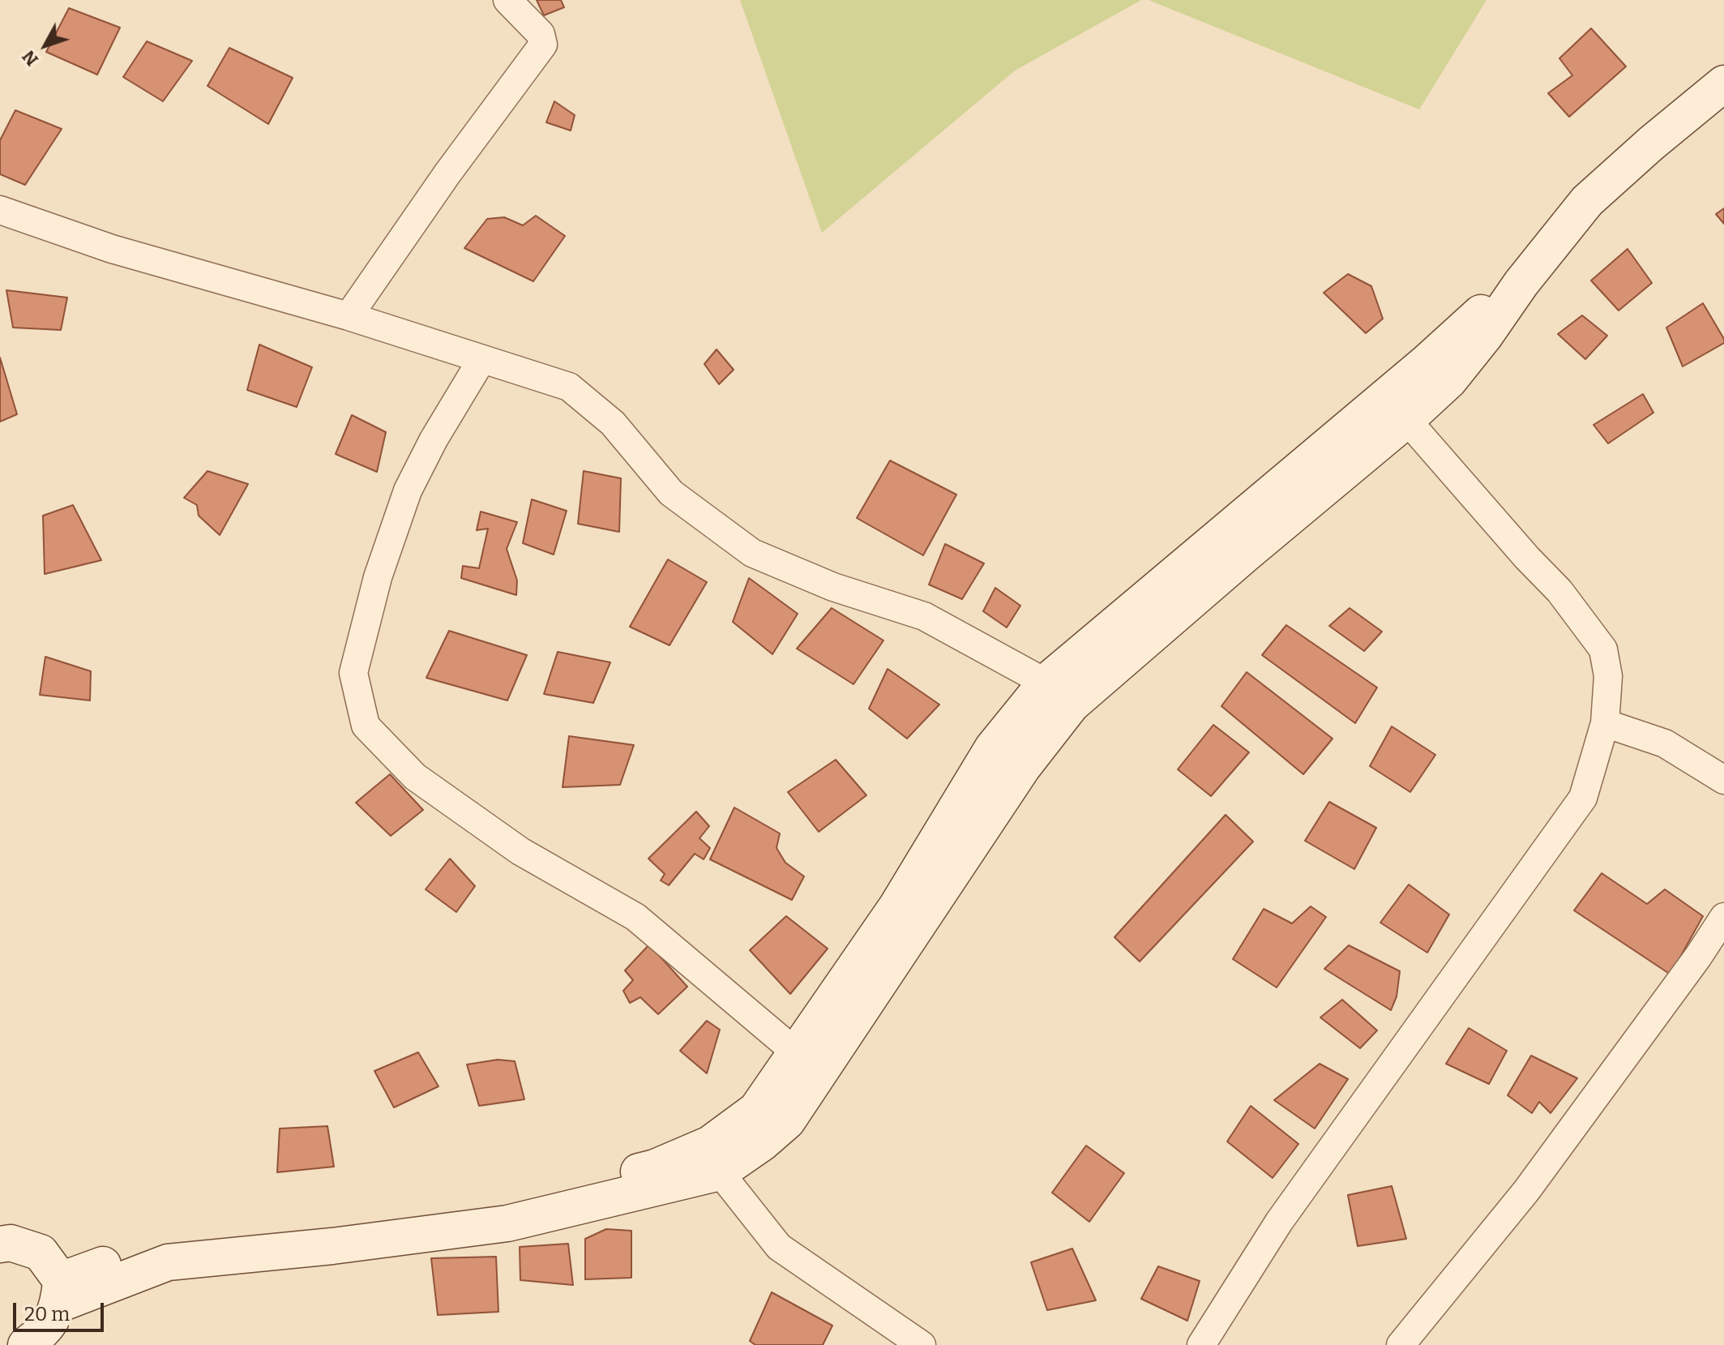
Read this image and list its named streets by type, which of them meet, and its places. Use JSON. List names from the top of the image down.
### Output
{
  "scale_bar": "20 m",
  "north": "bottom left"
}
